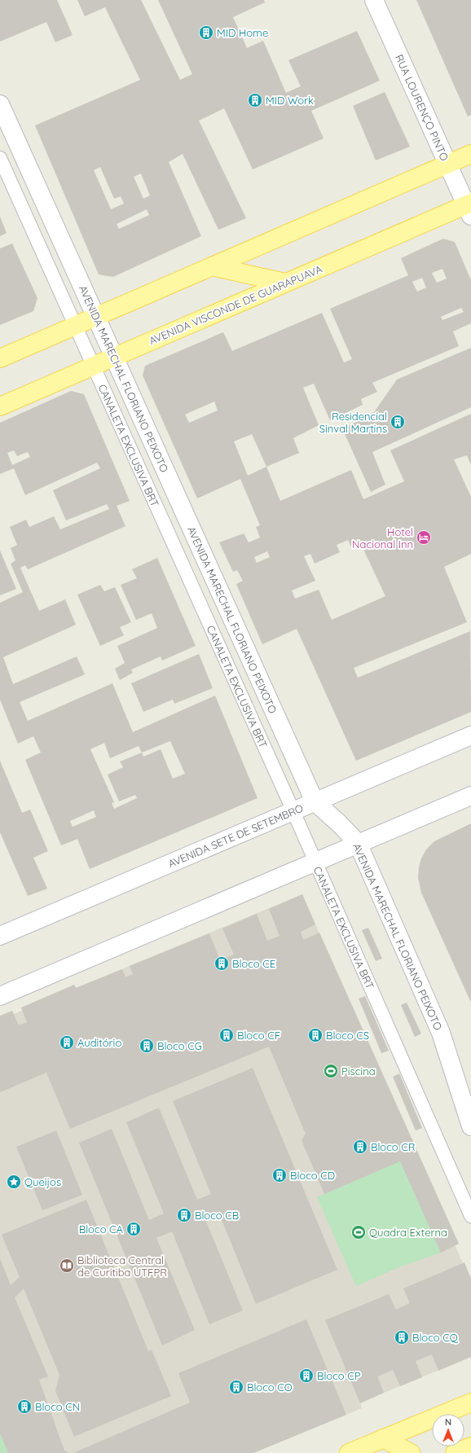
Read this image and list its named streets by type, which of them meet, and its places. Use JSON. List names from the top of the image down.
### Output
{
  "streets": {
    "main road": ["AVENIDA VISCONDE DE GUARAPUAVA"],
    "street": ["RUA LOURENÇO PINTO", "AVENIDA MARECHAL FLORIANO PEIXOTO", "AVENIDA SETE DE SETEMBRO"],
    "lane": ["CANALETA EXCLUSIVA BRT"]
  },
  "crossings": [
    ["RUA LOURENÇO PINTO", "AVENIDA VISCONDE DE GUARAPUAVA"],
    ["AVENIDA VISCONDE DE GUARAPUAVA", "AVENIDA MARECHAL FLORIANO PEIXOTO"],
    ["AVENIDA VISCONDE DE GUARAPUAVA", "CANALETA EXCLUSIVA BRT"],
    ["AVENIDA MARECHAL FLORIANO PEIXOTO", "AVENIDA SETE DE SETEMBRO"],
    ["CANALETA EXCLUSIVA BRT", "AVENIDA SETE DE SETEMBRO"]
  ],
  "places": {
    "building": [
      "MID Home",
      "MID Work",
      "Residencial Sinval Martins",
      "Bloco CE",
      "Bloco CF",
      "Bloco CS",
      "Auditório",
      "Bloco CG",
      "Bloco CR",
      "Bloco CD",
      "Bloco CB",
      "Bloco CA",
      "Bloco CQ",
      "Bloco CP",
      "Bloco CO",
      "Bloco CN"
    ],
    "hotel": ["Hotel Nacional Inn"],
    "sports": ["Piscina", "Quadra Externa"],
    "place": ["Queijos"],
    "library": ["Biblioteca Central de Curitiba UTFPR"]
  },
  "north": "top"
}
